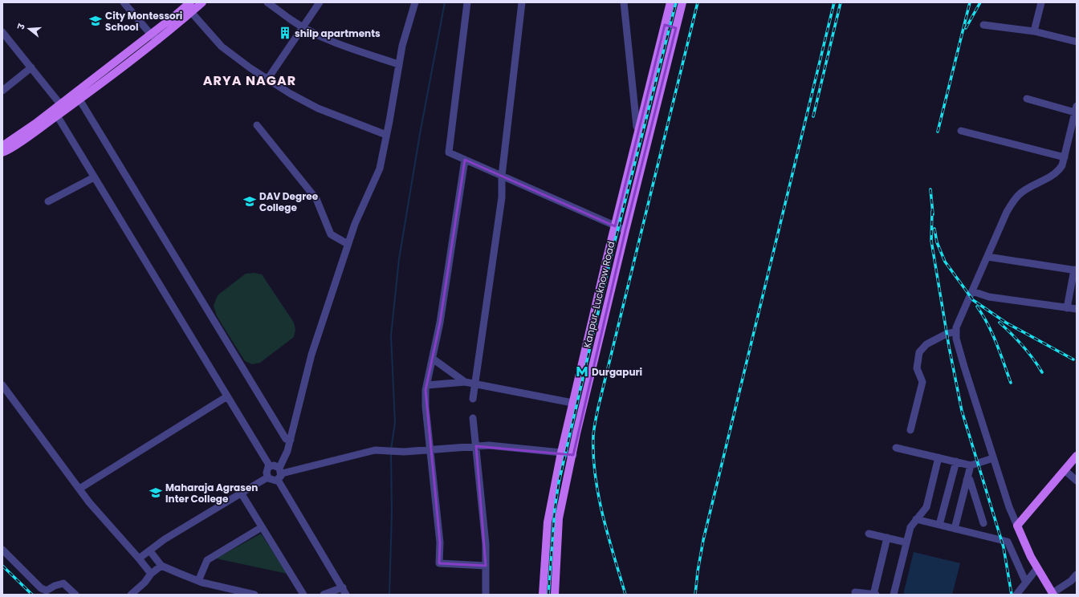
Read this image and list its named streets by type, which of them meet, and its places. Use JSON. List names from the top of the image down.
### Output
{
  "streets": {
    "main road": ["Kanpur-Lucknow Road"]
  },
  "districts": ["ARYA NAGAR"],
  "places": {
    "school or university": ["City Montessori School", "DAV Degree College", "Maharaja Agrasen Inter College"],
    "building": ["shilp apartments"],
    "metro station": ["Durgapuri"]
  },
  "north": "left"
}
